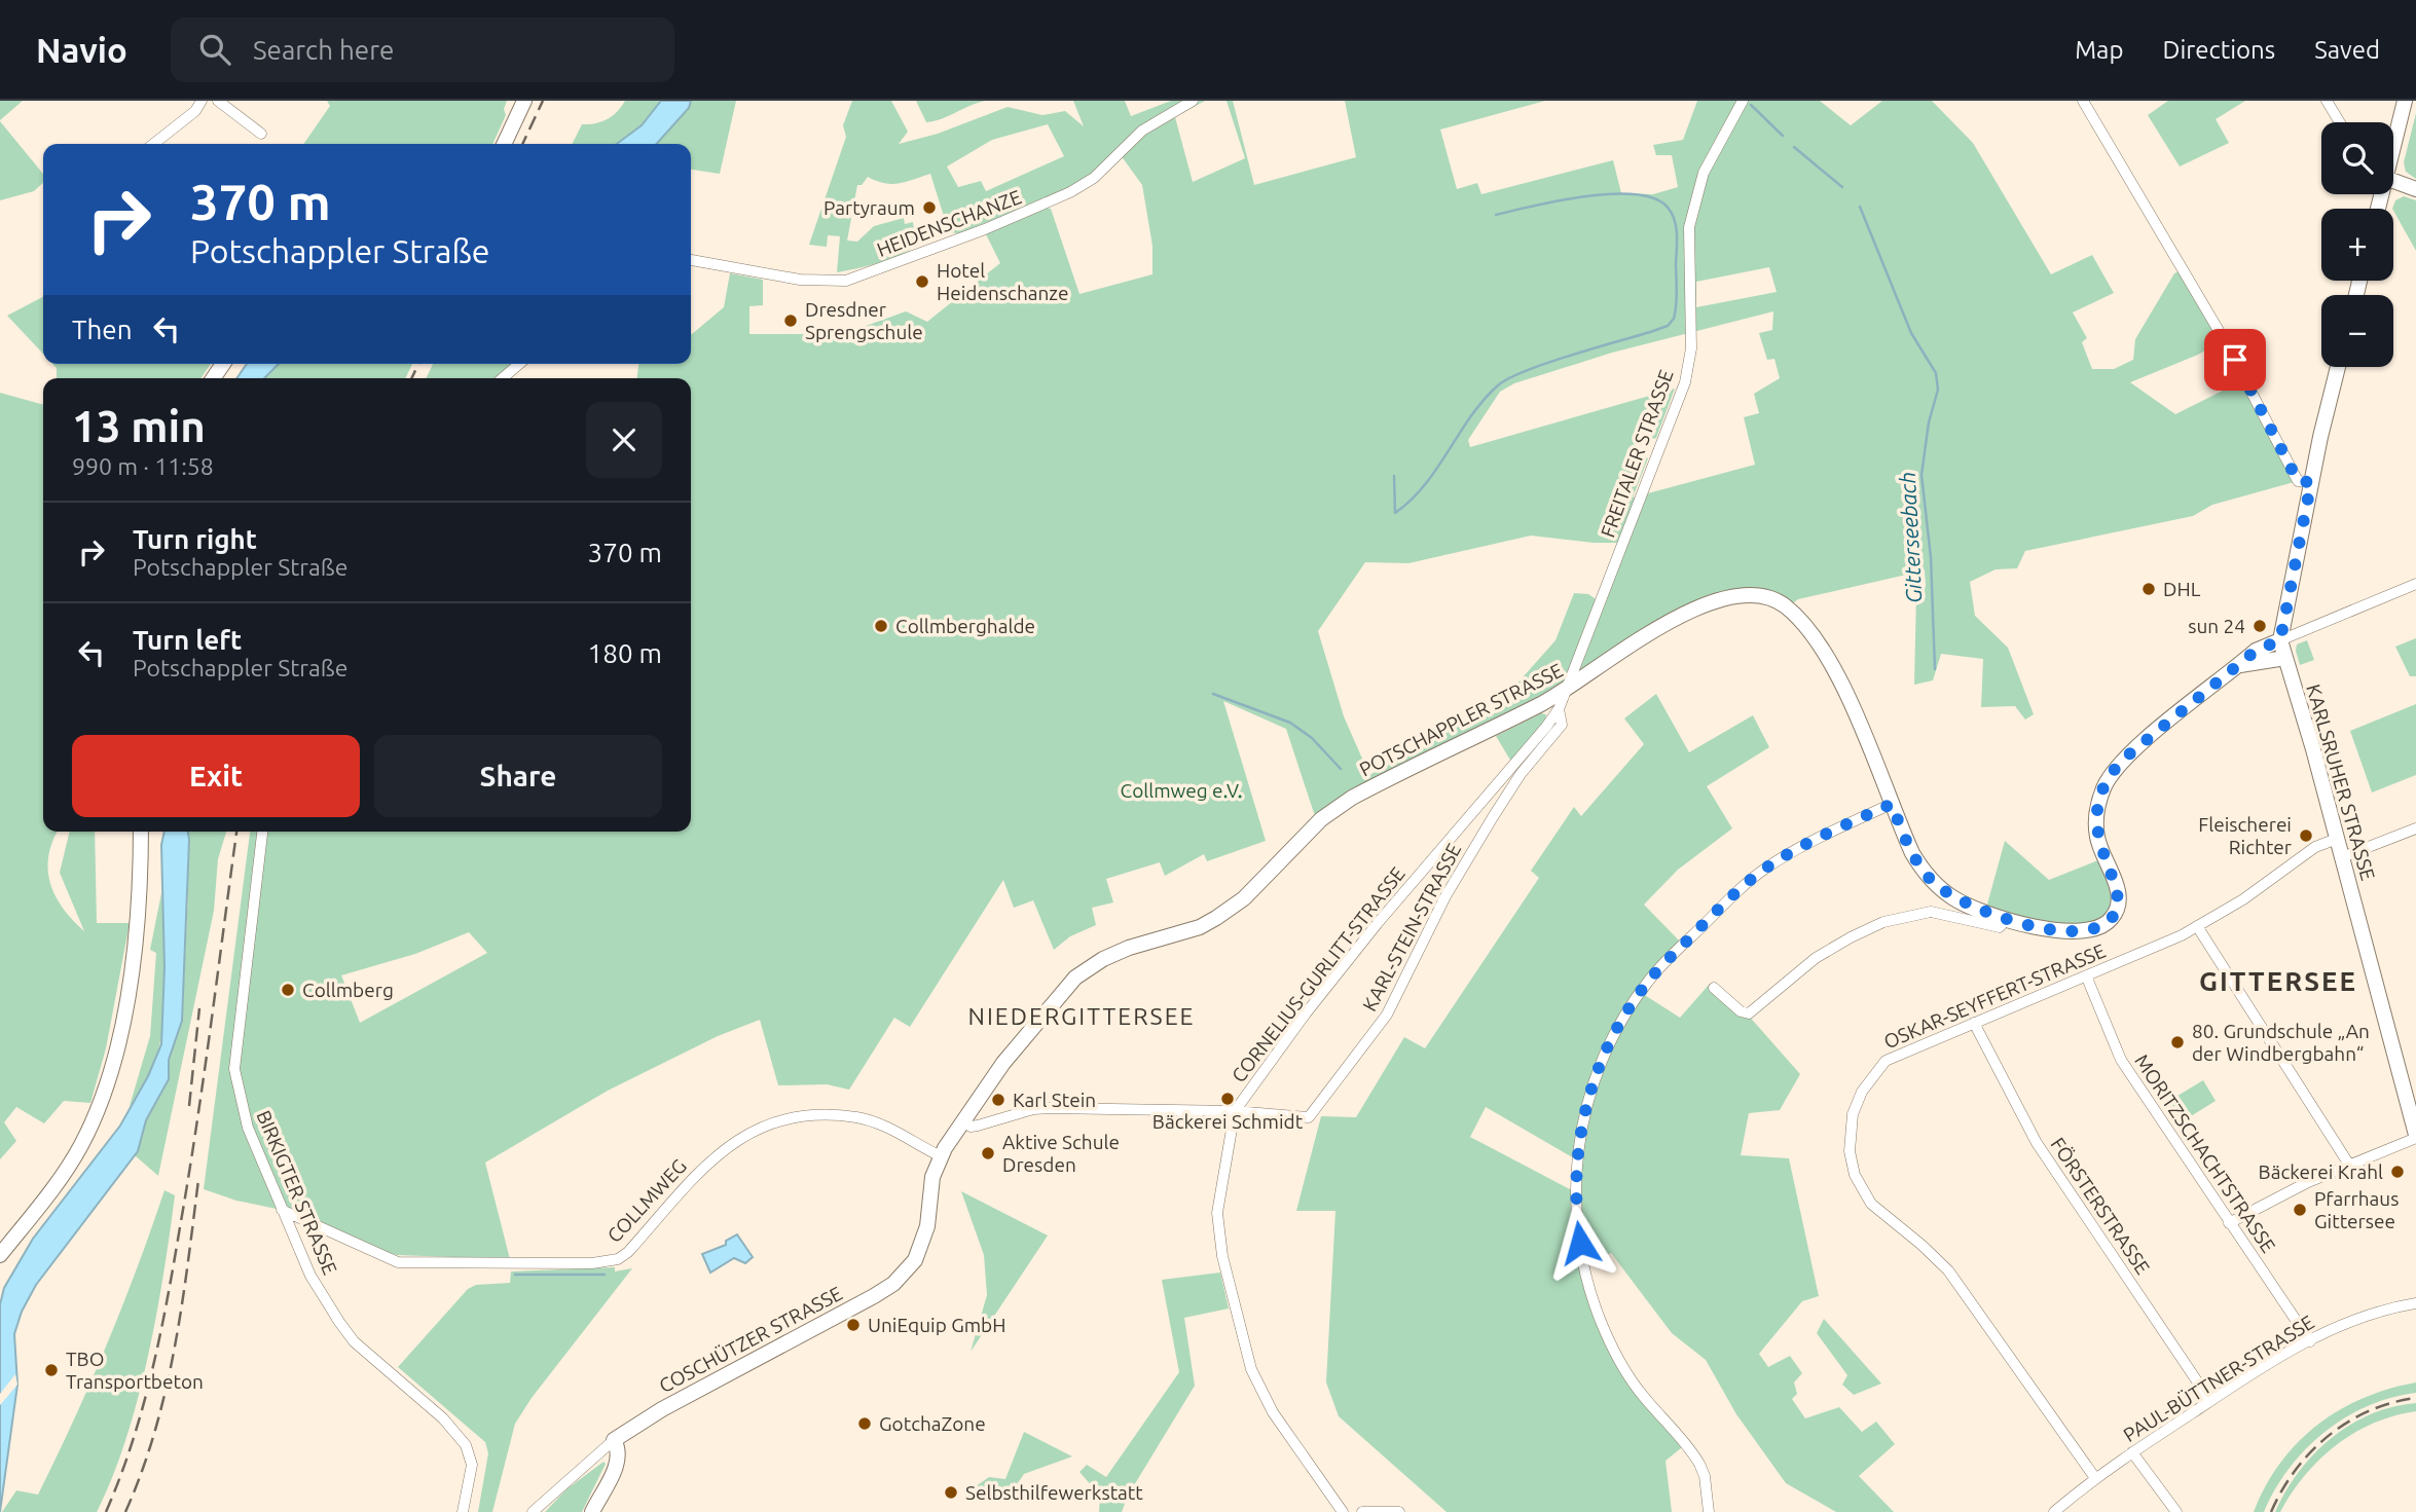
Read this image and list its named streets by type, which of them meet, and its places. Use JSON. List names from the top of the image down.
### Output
{
  "streets": {
    "street": [
      "HEIDENSCHANZE",
      "FREITALER STRASSE",
      "POTSCHAPPLER STRASSE",
      "KARLSRUHER STRASSE",
      "KARL-STEIN-STRASSE",
      "CORNELIUS-GURLITT-STRASSE",
      "OSKAR-SEYFFERT-STRASSE",
      "MORITZSCHACHTSTRASSE",
      "BIRKIGTER STRASSE",
      "COLLMWEG",
      "FÖRSTERSTRASSE",
      "COSCHÜTZER STRASSE",
      "PAUL-BÜTTNER-STRASSE"
    ]
  },
  "crossings": [
    ["FREITALER STRASSE", "POTSCHAPPLER STRASSE"],
    ["FREITALER STRASSE", "CORNELIUS-GURLITT-STRASSE"],
    ["POTSCHAPPLER STRASSE", "KARLSRUHER STRASSE"],
    ["POTSCHAPPLER STRASSE", "KARL-STEIN-STRASSE"],
    ["POTSCHAPPLER STRASSE", "CORNELIUS-GURLITT-STRASSE"],
    ["POTSCHAPPLER STRASSE", "COLLMWEG"],
    ["POTSCHAPPLER STRASSE", "COSCHÜTZER STRASSE"],
    ["KARLSRUHER STRASSE", "OSKAR-SEYFFERT-STRASSE"],
    ["KARL-STEIN-STRASSE", "CORNELIUS-GURLITT-STRASSE"],
    ["OSKAR-SEYFFERT-STRASSE", "MORITZSCHACHTSTRASSE"],
    ["OSKAR-SEYFFERT-STRASSE", "FÖRSTERSTRASSE"],
    ["OSKAR-SEYFFERT-STRASSE", "PAUL-BÜTTNER-STRASSE"],
    ["MORITZSCHACHTSTRASSE", "PAUL-BÜTTNER-STRASSE"],
    ["BIRKIGTER STRASSE", "COLLMWEG"],
    ["COLLMWEG", "COSCHÜTZER STRASSE"],
    ["FÖRSTERSTRASSE", "PAUL-BÜTTNER-STRASSE"]
  ],
  "districts": ["GITTERSEE", "NIEDERGITTERSEE"],
  "water": ["Gitterseebach"],
  "parks": ["Collmweg e.V."],
  "places": [
    "Partyraum",
    "Hotel Heidenschanze",
    "Dresdner Sprengschule",
    "DHL",
    "Collmberghalde",
    "sun 24",
    "Fleischerei Richter",
    "Collmberg",
    "80. Grundschule „An der Windbergbahn“",
    "Bäckerei Schmidt",
    "Karl Stein",
    "Aktive Schule Dresden",
    "Bäckerei Krahl",
    "Pfarrhaus Gittersee",
    "UniEquip GmbH",
    "TBO Transportbeton",
    "GotchaZone",
    "Selbsthilfewerkstatt"
  ],
  "page": {
    "header": "Navio",
    "search": "Search here",
    "nav": ["Map", "Directions", "Saved"],
    "map_buttons": ["+", "−"],
    "turn": ["370 m", "Potschappler Straße"],
    "then": "Then",
    "heading": ["13 min", "990 m · 11:58"],
    "list": [
      {
        "name": "Turn right",
        "note": "Potschappler Straße",
        "value": "370 m"
      },
      {
        "name": "Turn left",
        "note": "Potschappler Straße",
        "value": "180 m"
      }
    ],
    "buttons": ["Exit", "Share"]
  }
}
